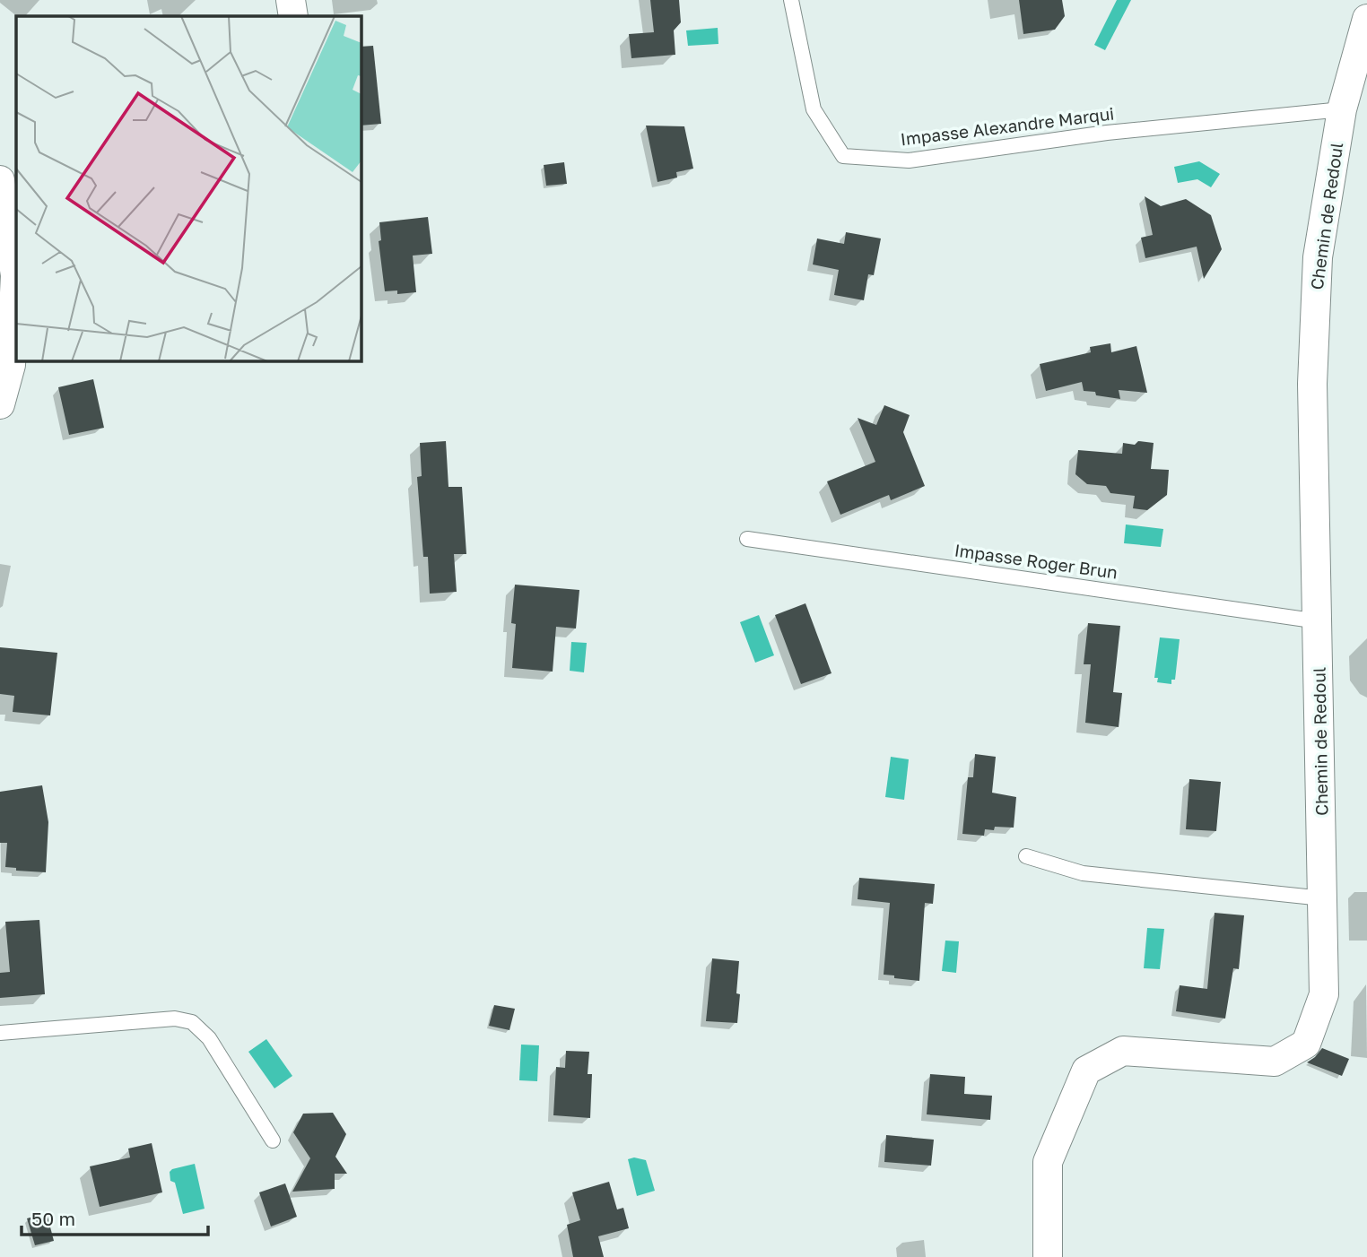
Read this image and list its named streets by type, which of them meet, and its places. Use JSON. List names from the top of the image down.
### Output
{
  "streets": {
    "street": ["Chemin de Redoul"],
    "lane": ["Impasse Alexandre Marqui", "Impasse Roger Brun"]
  },
  "crossings": [
    ["Impasse Alexandre Marqui", "Chemin de Redoul"],
    ["Chemin de Redoul", "Impasse Roger Brun"]
  ],
  "scale_bar": "50 m"
}
